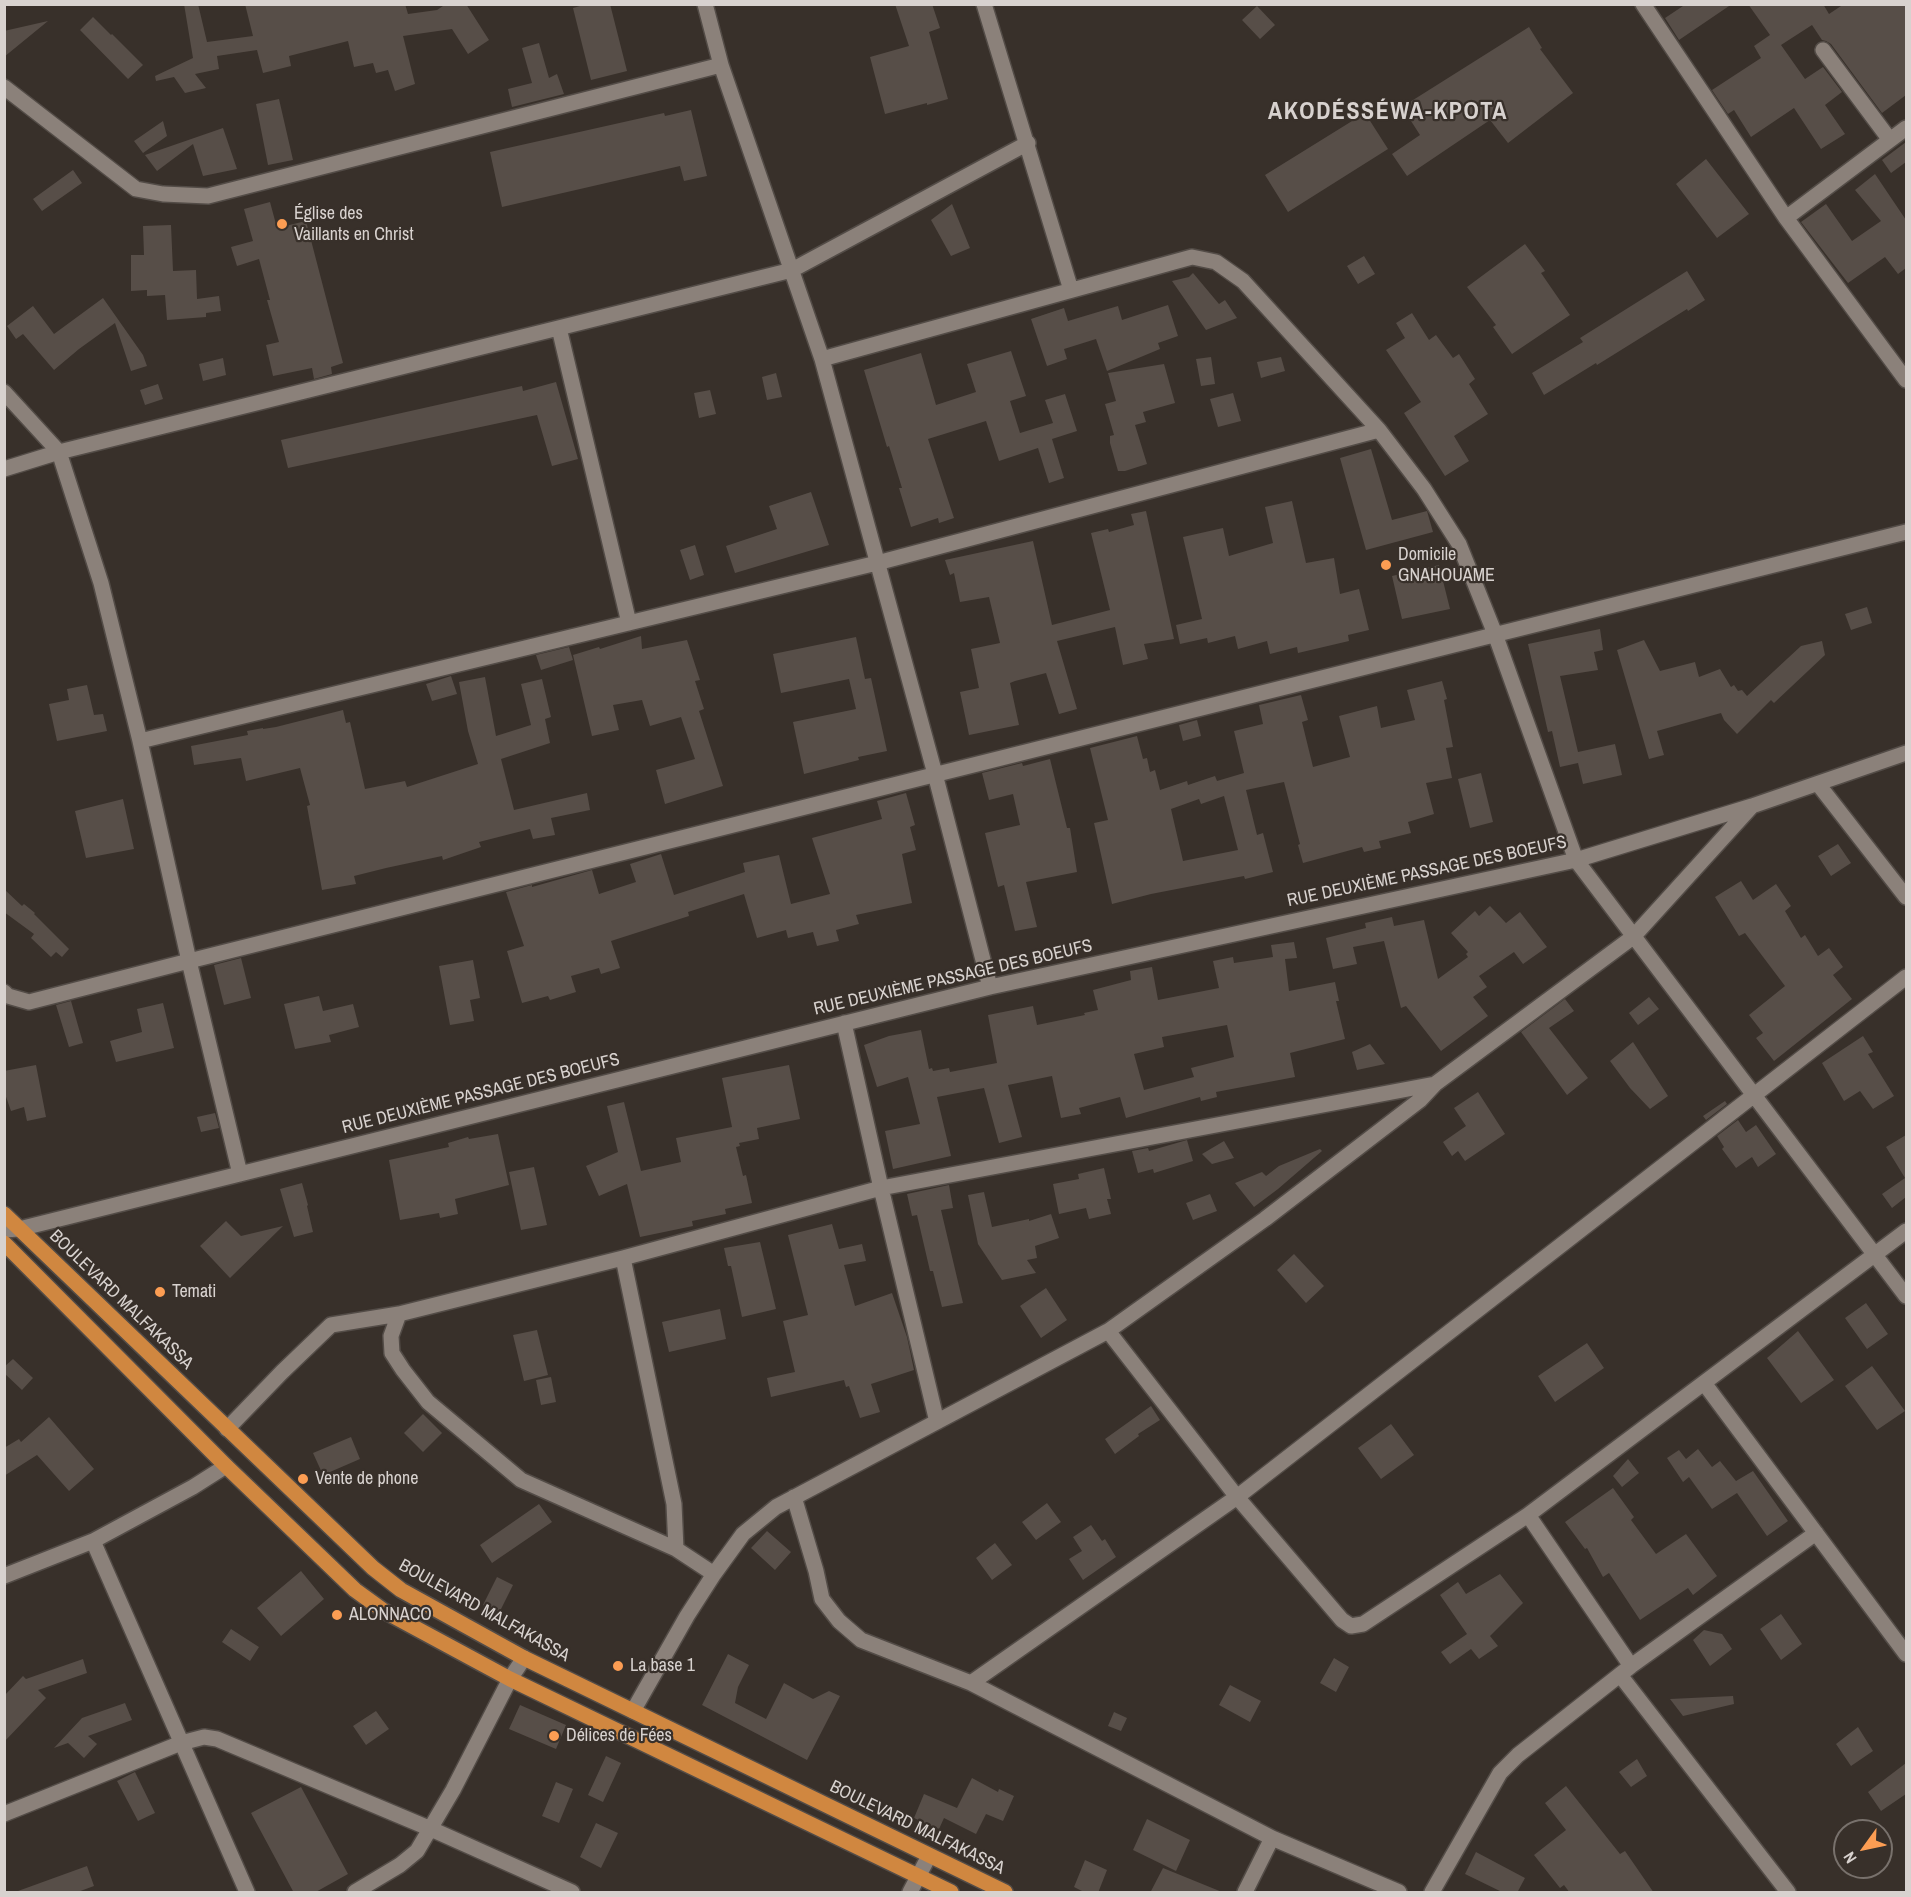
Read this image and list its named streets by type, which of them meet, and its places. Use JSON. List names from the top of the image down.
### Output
{
  "streets": {
    "main road": ["BOULEVARD MALFAKASSA"],
    "street": ["RUE DEUXIÈME PASSAGE DES BOEUFS"]
  },
  "crossings": [
    ["RUE DEUXIÈME PASSAGE DES BOEUFS", "BOULEVARD MALFAKASSA"]
  ],
  "districts": ["AKODÉSSÉWA-KPOTA"],
  "places": [
    "Église des Vaillants en Christ",
    "Domicile GNAHOUAME",
    "Temati",
    "Vente de phone",
    "ALONNACO",
    "La base 1",
    "Délices de Fées"
  ],
  "north": "bottom left"
}
